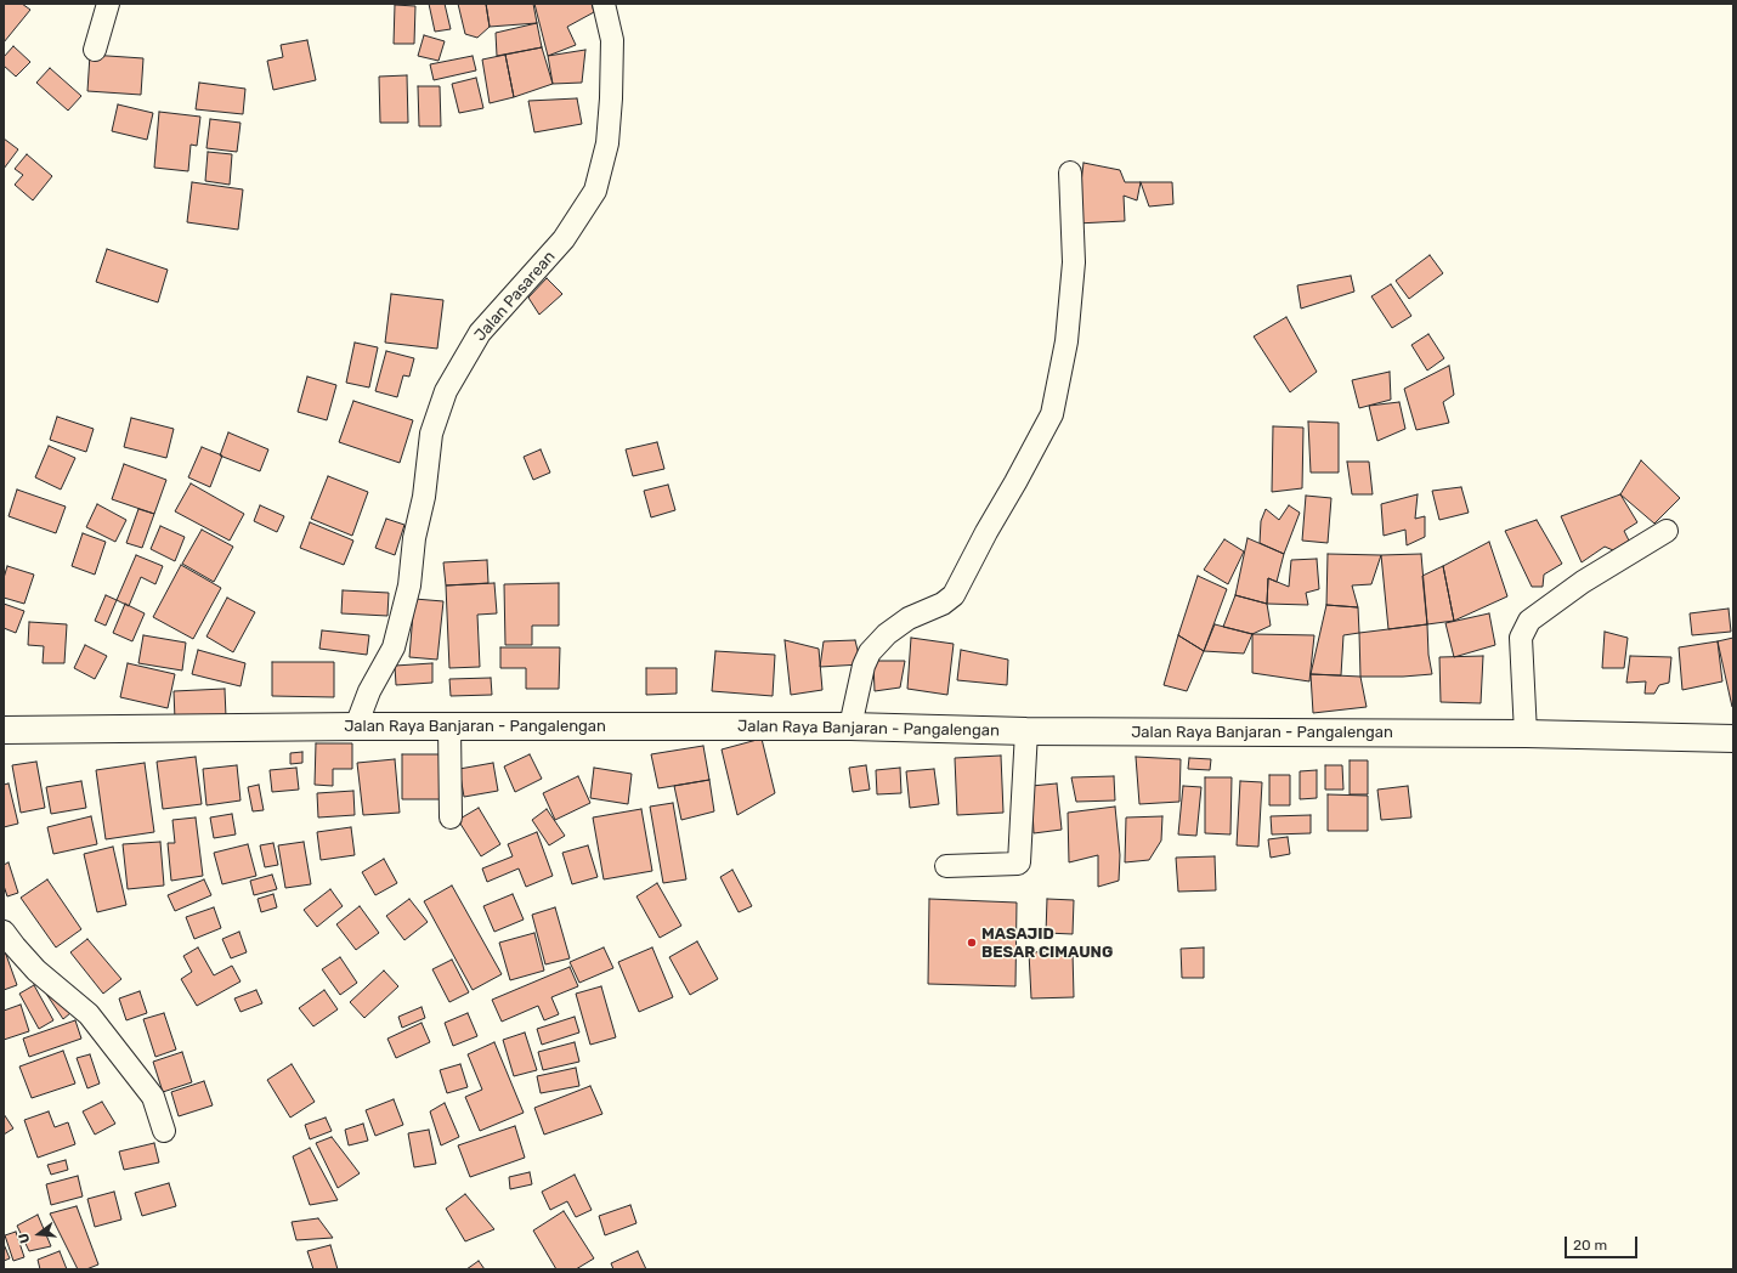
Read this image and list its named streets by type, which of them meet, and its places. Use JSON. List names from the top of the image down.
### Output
{
  "streets": {
    "main road": ["Jalan Raya Banjaran - Pangalengan"],
    "street": ["Jalan Pasarean"]
  },
  "crossings": [
    ["Jalan Pasarean", "Jalan Raya Banjaran - Pangalengan"]
  ],
  "places": ["MASAJID BESAR CIMAUNG"],
  "scale_bar": "20 m",
  "north": "left"
}
